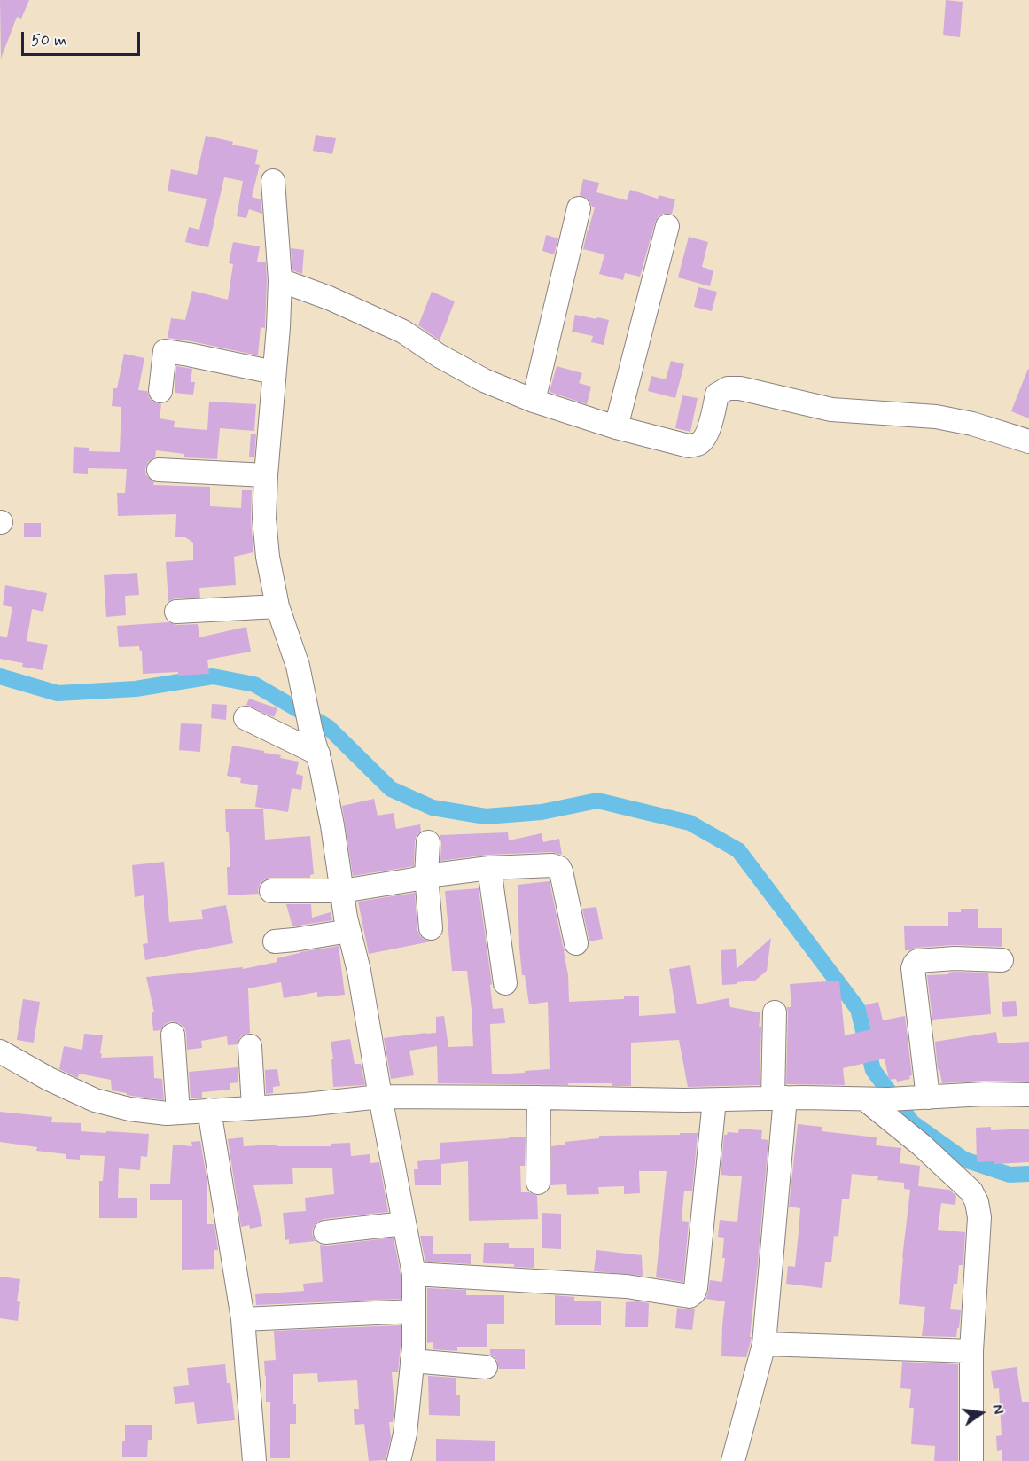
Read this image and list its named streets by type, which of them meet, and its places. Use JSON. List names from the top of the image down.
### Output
{
  "scale_bar": "50 m",
  "north": "right"
}
